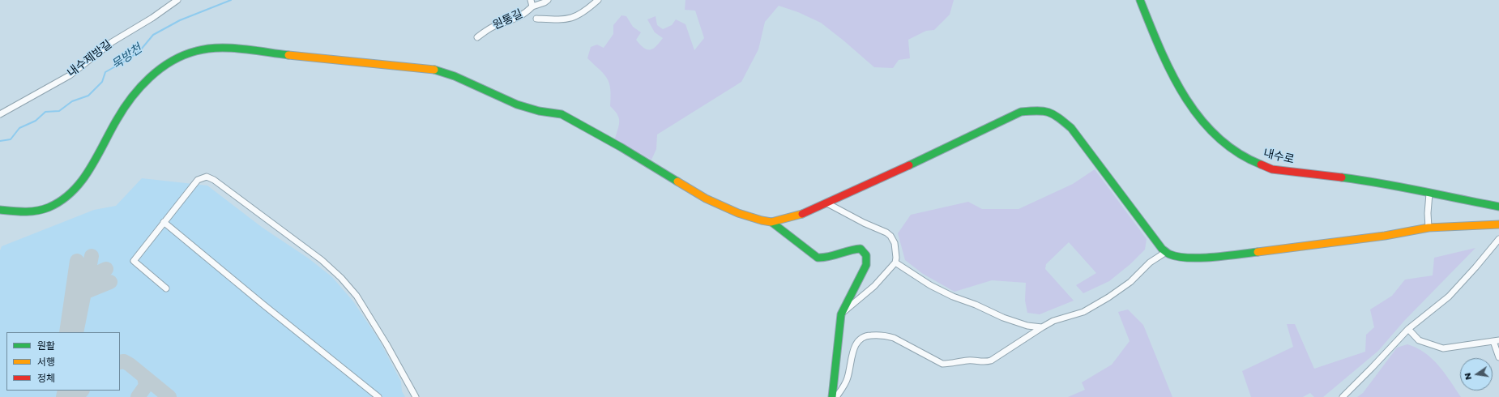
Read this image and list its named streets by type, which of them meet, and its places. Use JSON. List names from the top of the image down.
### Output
{
  "streets": {
    "street": ["원통길", "내수제방길", "내수로"]
  },
  "water": ["묵방천"],
  "legend": ["원활", "서행", "정체"],
  "north": "left"
}
